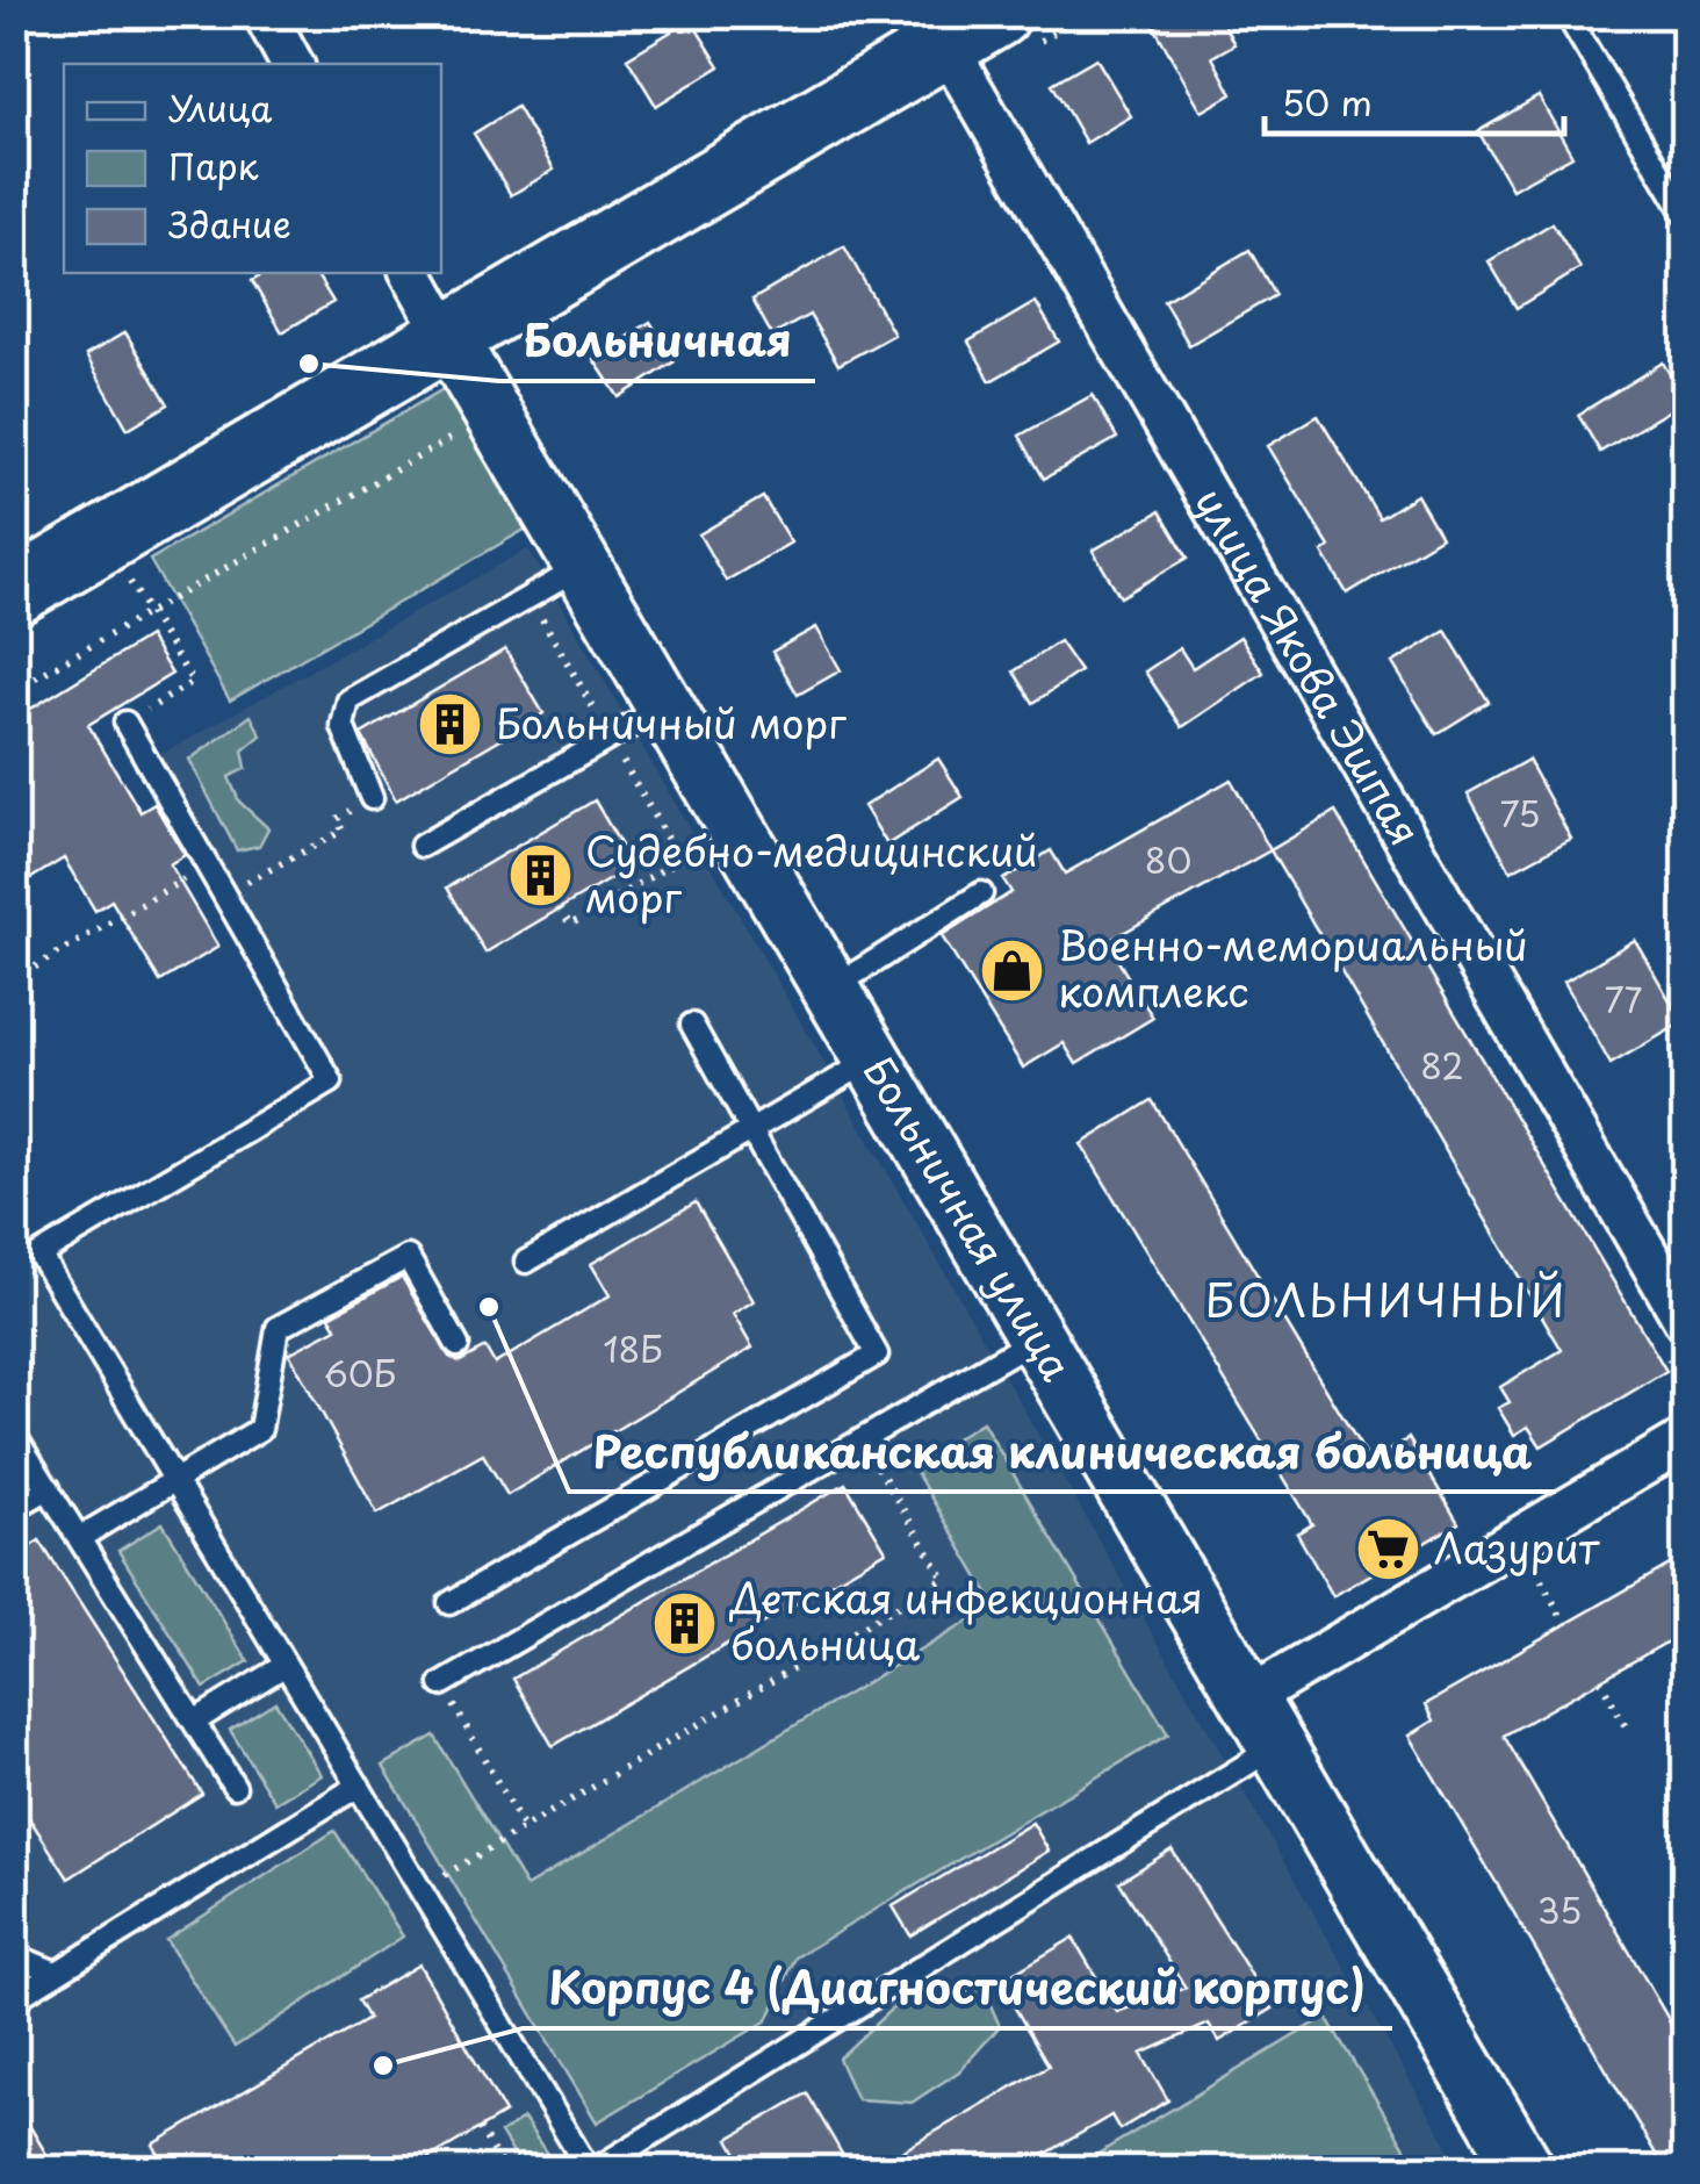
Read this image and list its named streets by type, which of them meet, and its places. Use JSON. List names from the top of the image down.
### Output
{
  "streets": {
    "street": ["улица Якова Эшпая", "Больничная улица"]
  },
  "districts": ["БОЛЬНИЧНЫЙ"],
  "places": {
    "other": ["Больничная", "Республиканская клиническая больница", "Корпус 4 (Диагностический корпус)"],
    "building": ["Больничный морг", "Судебно-медицинский морг", "Детская инфекционная больница"],
    "shop": ["Военно-мемориальный комплекс"],
    "supermarket": ["Лазурит"]
  },
  "house_numbers": [
    "75",
    "80",
    "77",
    "82",
    "18Б",
    "60Б",
    "35"
  ],
  "legend": ["Улица", "Парк", "Здание"],
  "scale_bar": "50 m"
}
